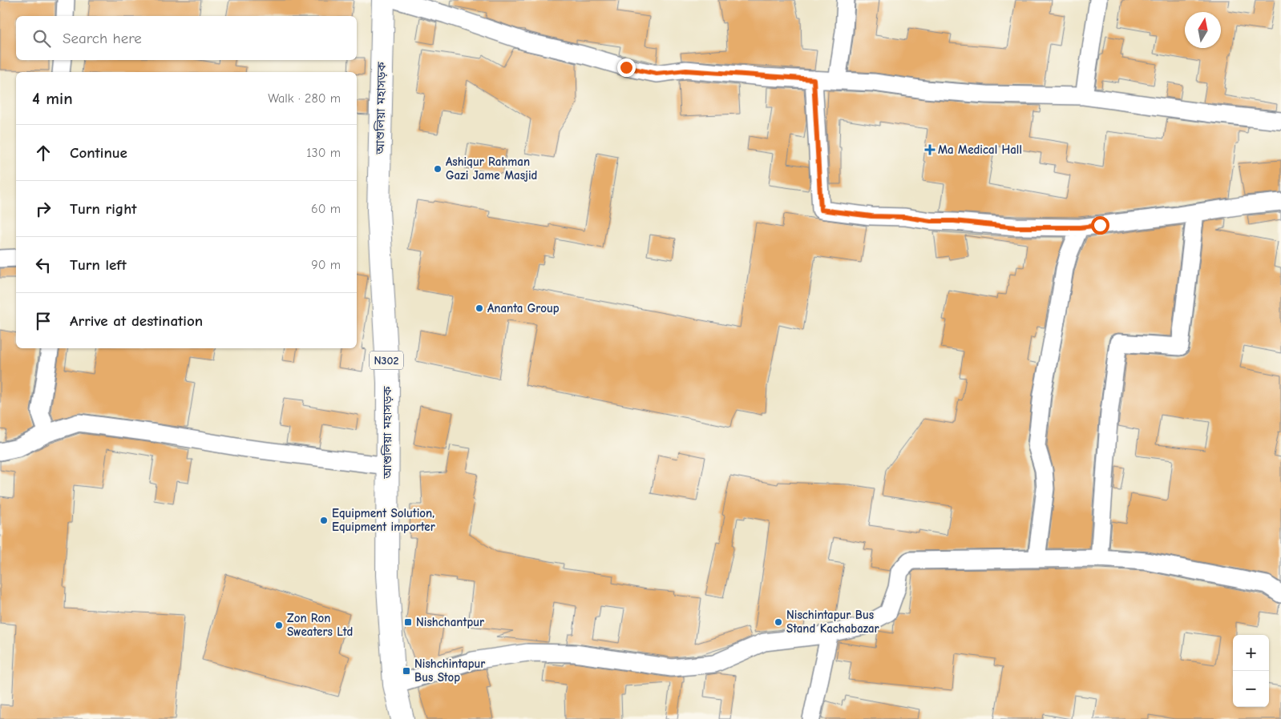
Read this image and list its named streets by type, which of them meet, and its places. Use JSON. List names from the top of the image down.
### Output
{
  "streets": {
    "highway": ["আশুলিয়া মহাসড়ক", "N302"]
  },
  "places": {
    "health": ["Ma Medical Hall"],
    "other": [
      "Ashiqur Rahman Gazi Jame Masjid",
      "Ananta Group",
      "Equipment Solution, Equipment importer",
      "Nischintapur Bus Stand Kachabazar",
      "Zon Ron Sweaters Ltd"
    ],
    "transit": ["Nishchantpur", "Nishchintapur Bus Stop"]
  },
  "north": "top",
  "page": {
    "search": "Search here",
    "heading": ["4 min", "Walk · 280 m"],
    "list": [
      ["Continue", "130 m"],
      ["Turn right", "60 m"],
      ["Turn left", "90 m"],
      "Arrive at destination"
    ],
    "map_buttons": ["+", "−"]
  }
}
